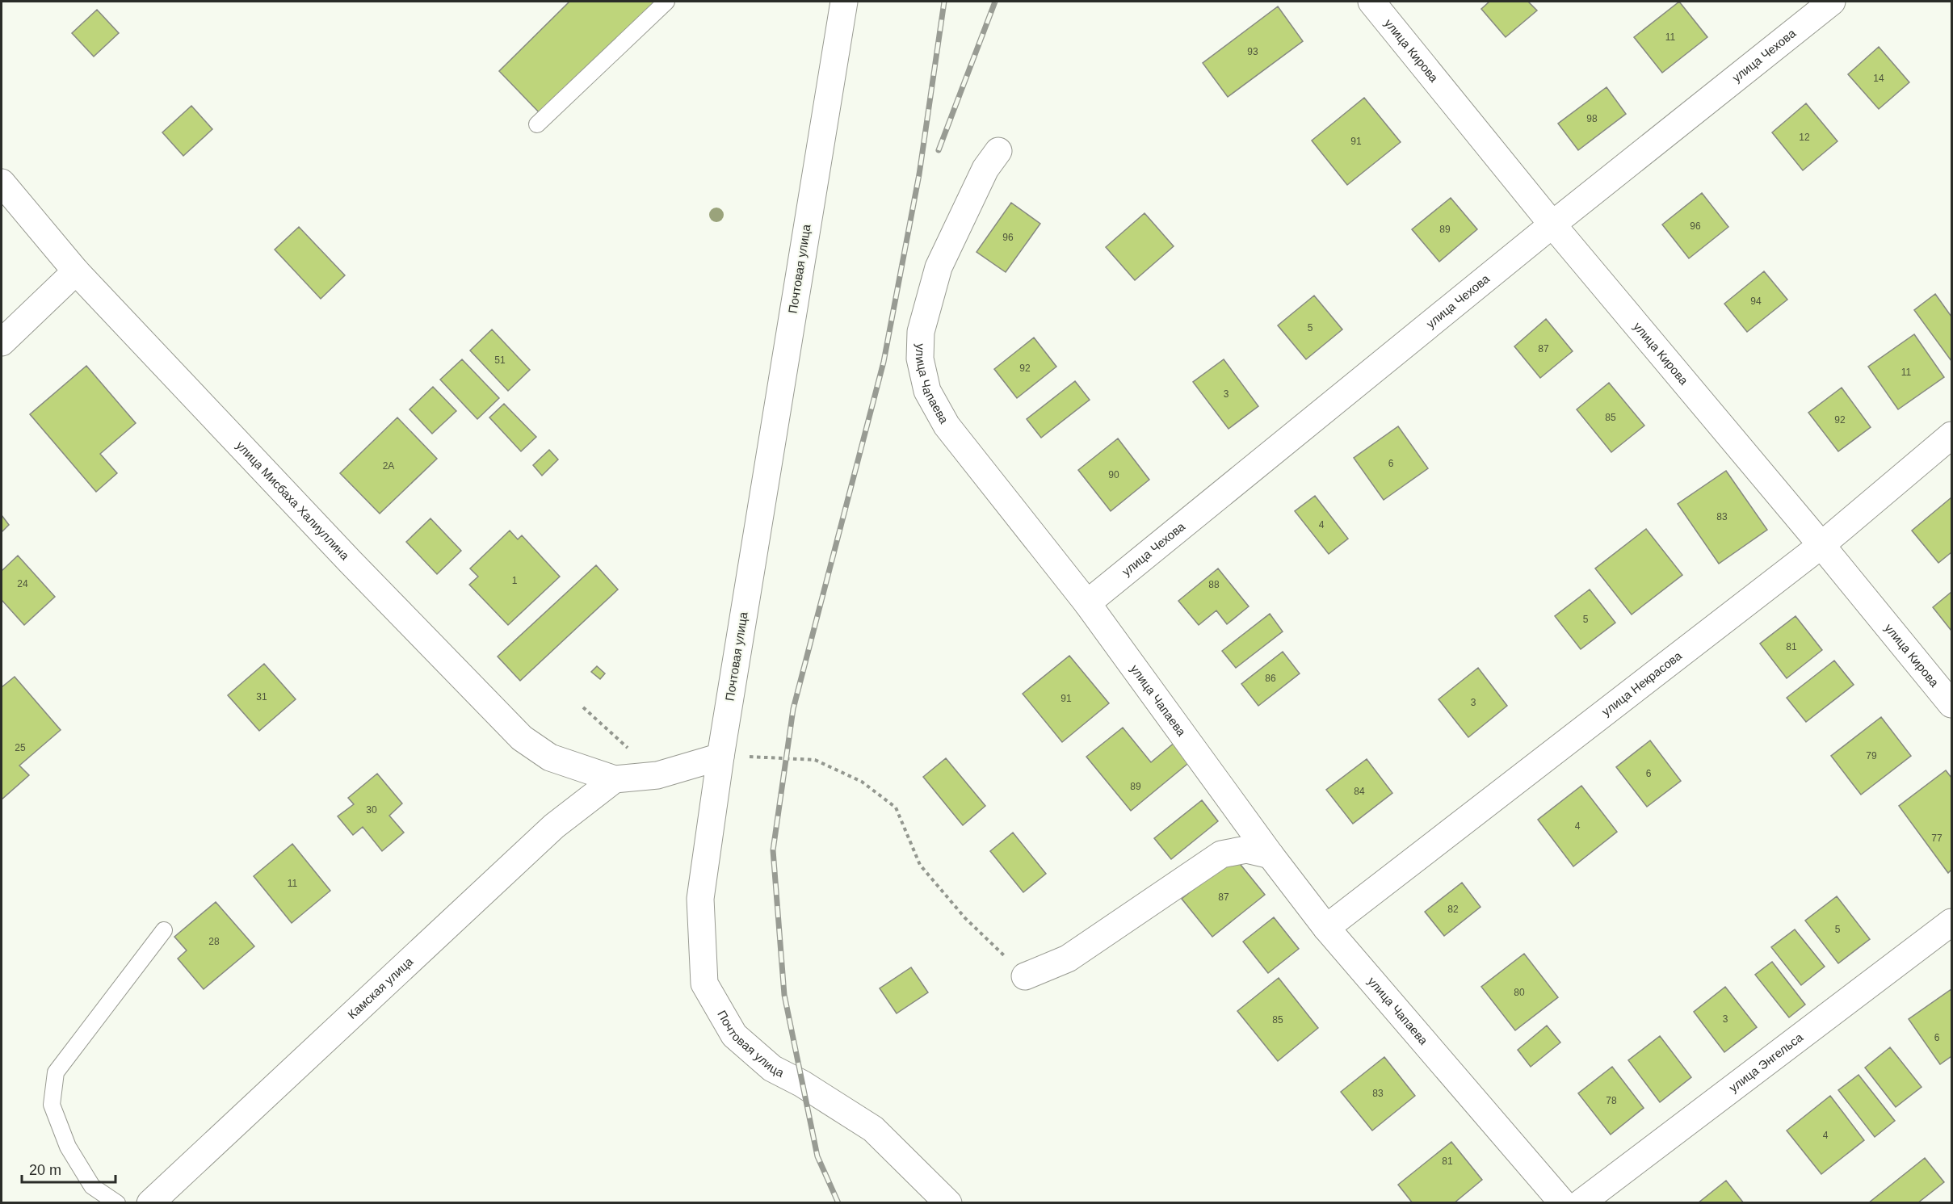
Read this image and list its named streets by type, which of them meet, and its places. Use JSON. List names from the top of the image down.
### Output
{
  "streets": {
    "street": [
      "улица Кирова",
      "улица Чехова",
      "Почтовая улица",
      "улица Чапаева",
      "улица Мисбаха Халиуллина",
      "улица Некрасова",
      "Камская улица",
      "улица Энгельса"
    ]
  },
  "crossings": [
    ["улица Кирова", "улица Чехова"],
    ["улица Кирова", "улица Некрасова"],
    ["улица Чехова", "улица Чапаева"],
    ["улица Чапаева", "улица Некрасова"],
    ["улица Мисбаха Халиуллина", "Камская улица"]
  ],
  "house_numbers": [
    "11",
    "93",
    "14",
    "98",
    "12",
    "91",
    "96",
    "89",
    "96",
    "94",
    "5",
    "87",
    "51",
    "92",
    "11",
    "3",
    "85",
    "92",
    "6",
    "2А",
    "90",
    "83",
    "4",
    "1",
    "24",
    "88",
    "5",
    "81",
    "86",
    "31",
    "91",
    "3",
    "25",
    "79",
    "6",
    "89",
    "84",
    "30",
    "4",
    "77",
    "11",
    "87",
    "82",
    "5",
    "28",
    "80",
    "3",
    "85",
    "6",
    "83",
    "78",
    "4",
    "81"
  ],
  "scale_bar": "20 m"
}
